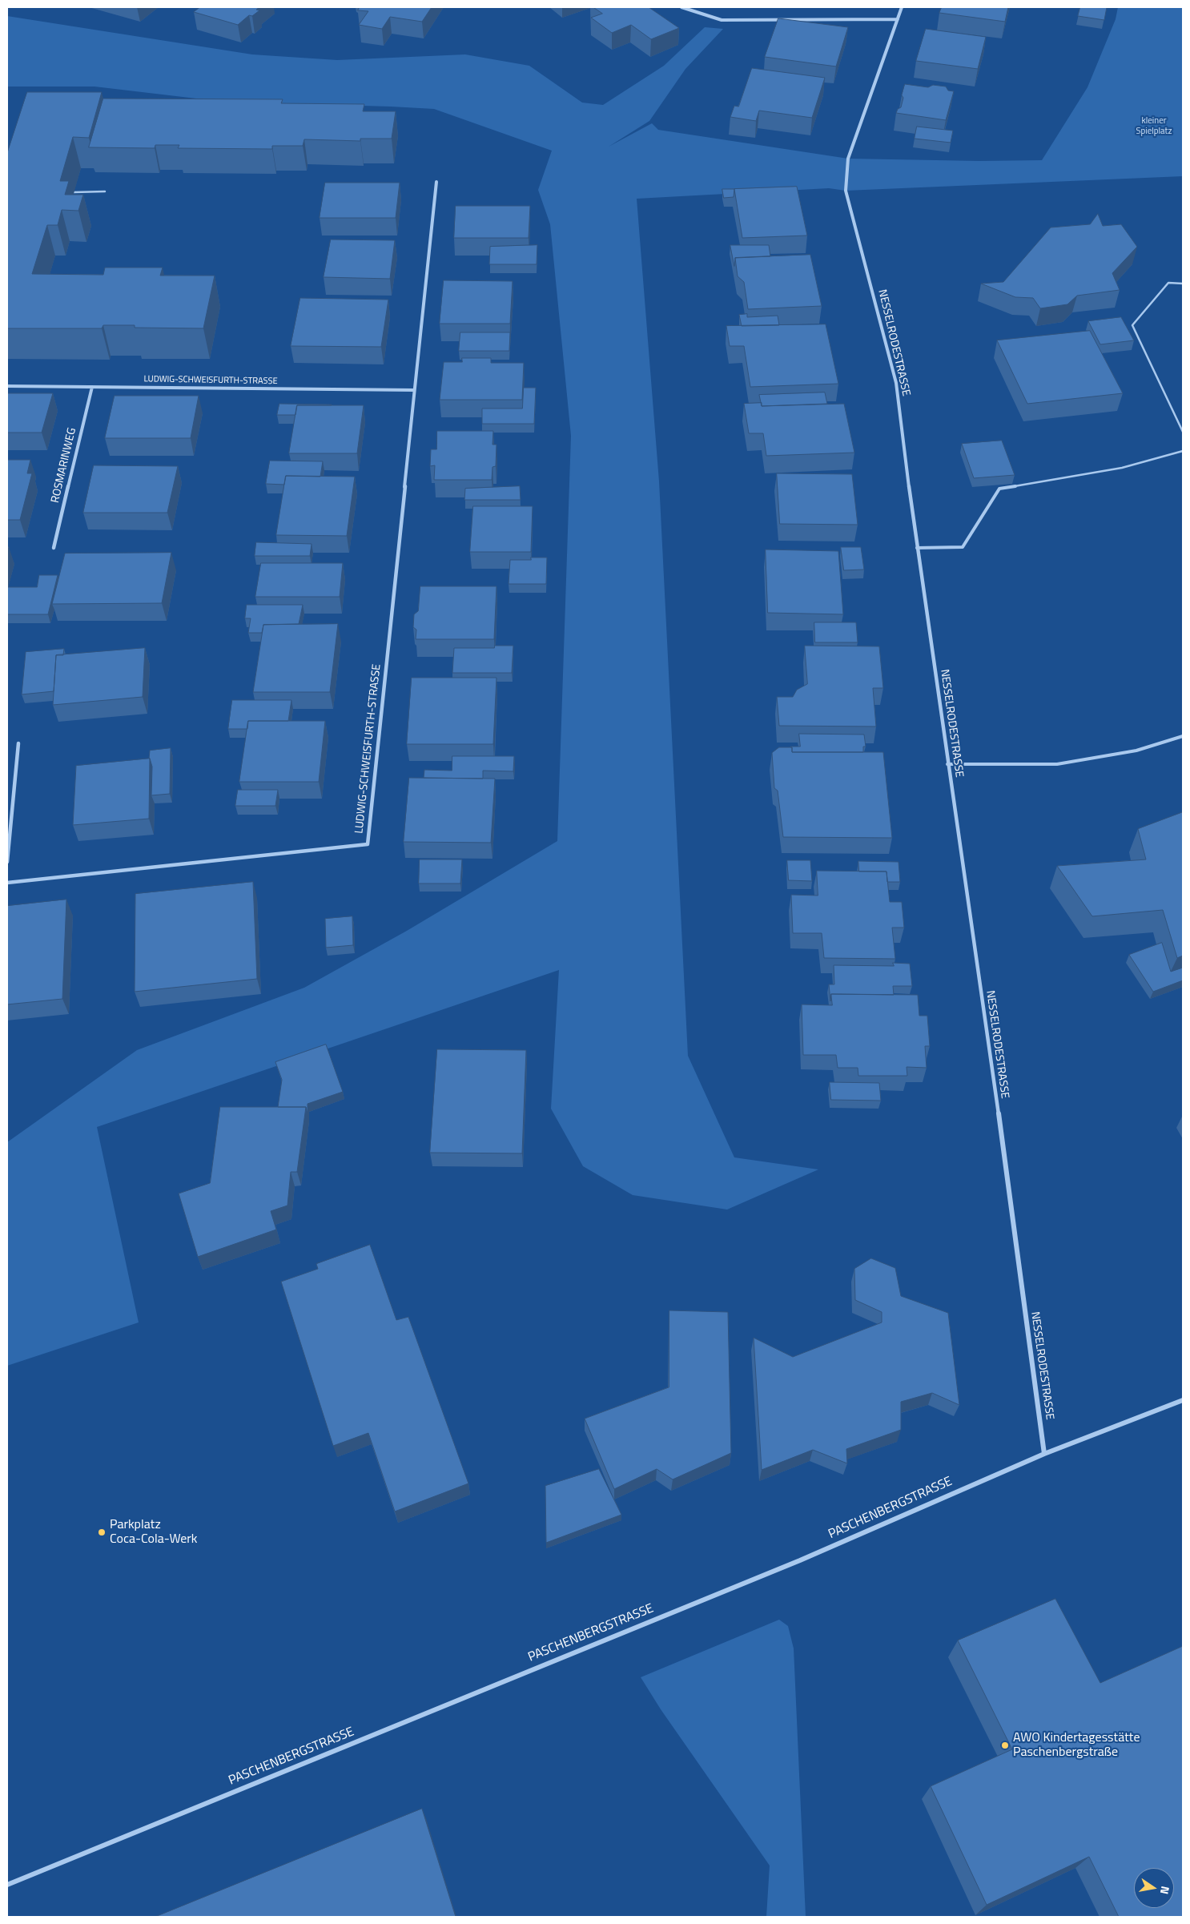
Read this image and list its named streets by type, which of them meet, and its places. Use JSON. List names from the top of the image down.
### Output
{
  "streets": {
    "street": [
      "NESSELRODESTRASSE",
      "LUDWIG-SCHWEISFURTH-STRASSE",
      "ROSMARINWEG",
      "PASCHENBERGSTRASSE"
    ]
  },
  "crossings": [
    ["NESSELRODESTRASSE", "PASCHENBERGSTRASSE"],
    ["LUDWIG-SCHWEISFURTH-STRASSE", "ROSMARINWEG"]
  ],
  "parks": ["kleiner Spielplatz"],
  "places": ["Parkplatz Coca-Cola-Werk", "AWO Kindertagesstätte Paschenbergstraße"],
  "north": "right"
}
